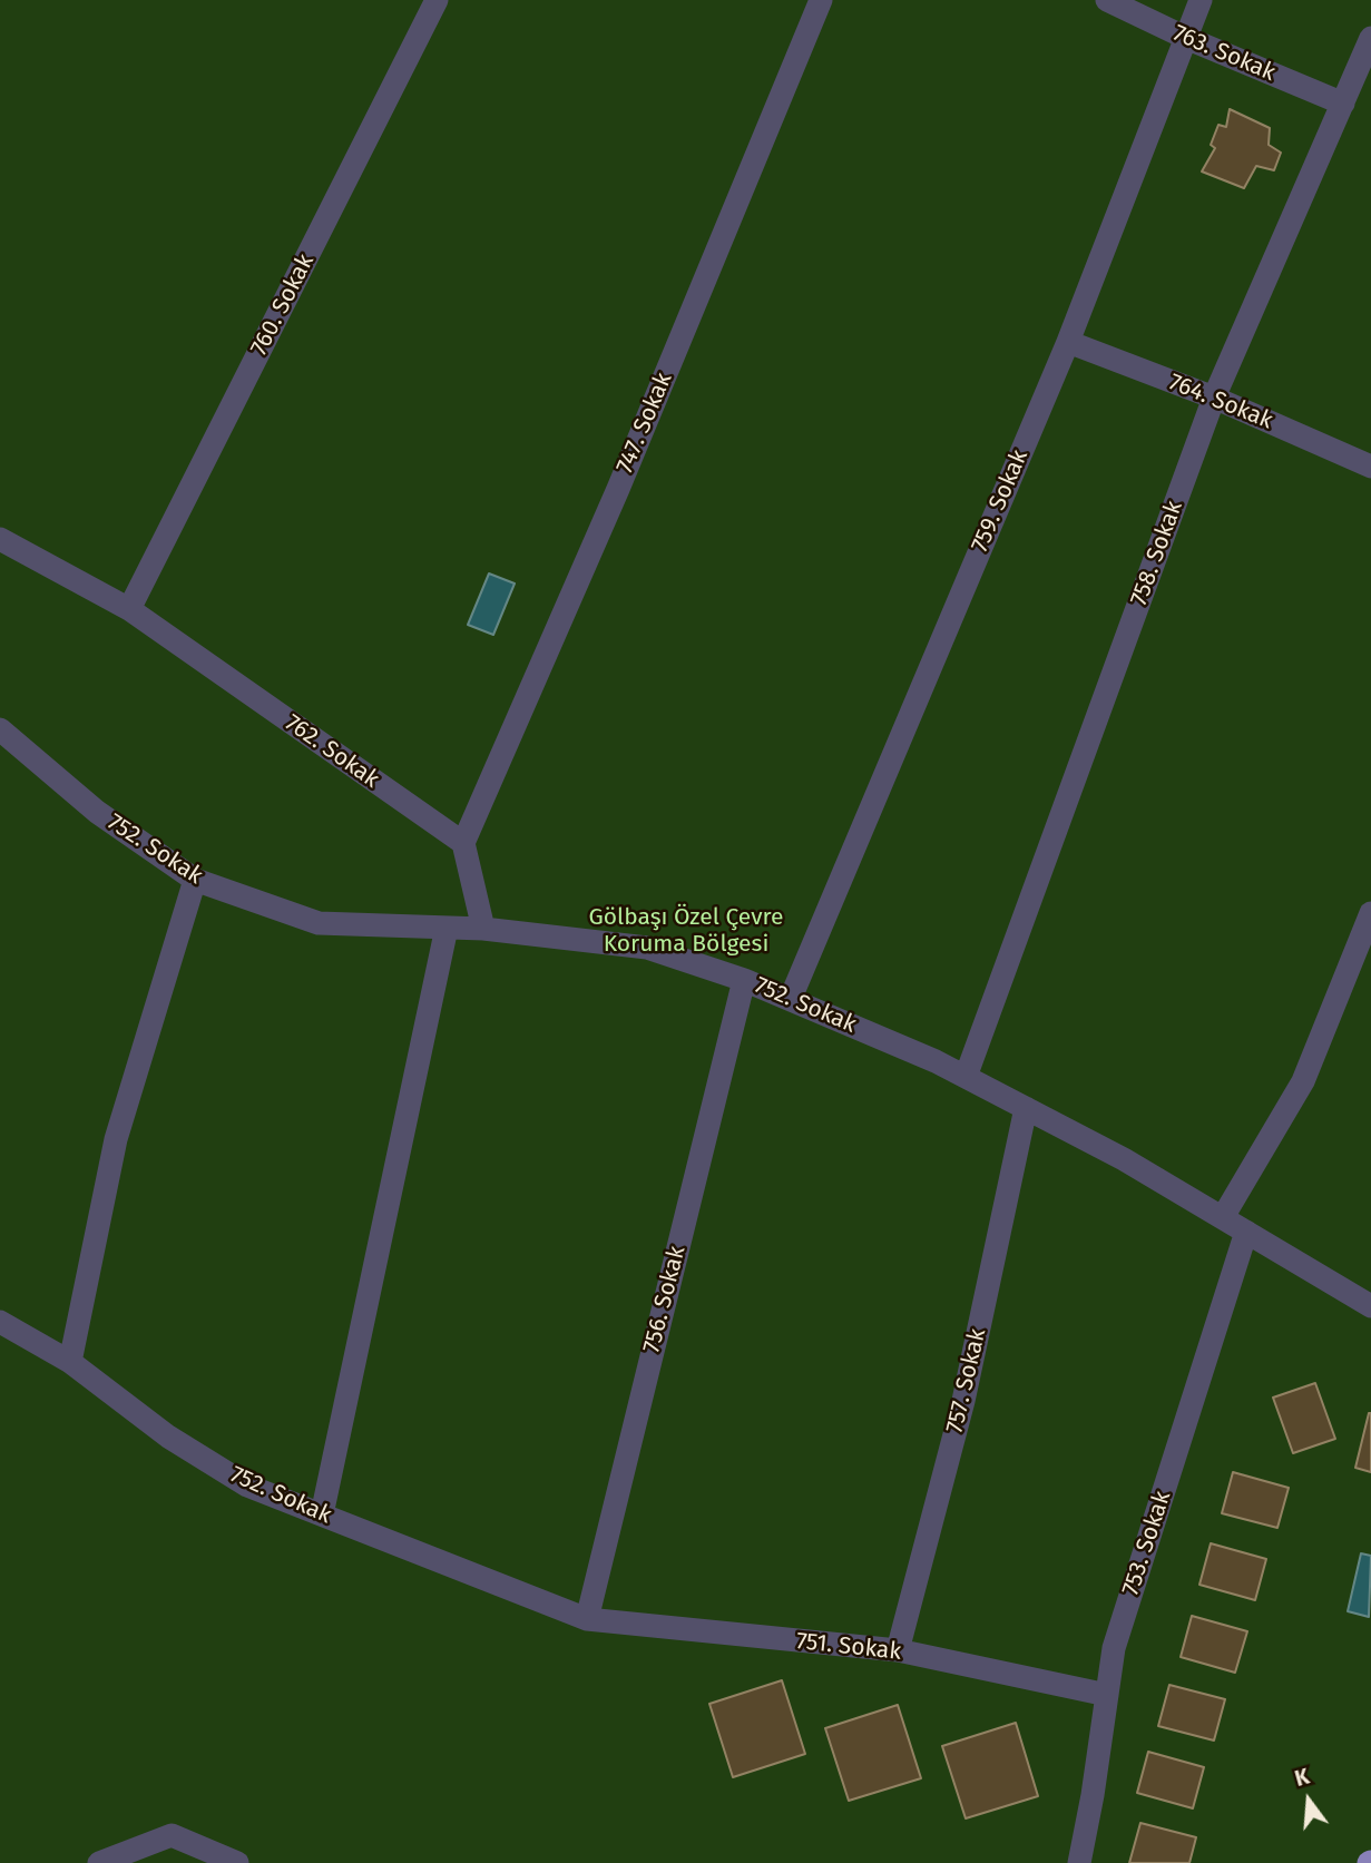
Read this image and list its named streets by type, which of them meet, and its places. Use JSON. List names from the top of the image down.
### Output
{
  "streets": {
    "street": [
      "763. Sokak",
      "760. Sokak",
      "764. Sokak",
      "747. Sokak",
      "759. Sokak",
      "758. Sokak",
      "762. Sokak",
      "752. Sokak",
      "756. Sokak",
      "757. Sokak",
      "753. Sokak",
      "751. Sokak"
    ]
  },
  "crossings": [
    ["763. Sokak", "759. Sokak"],
    ["763. Sokak", "758. Sokak"],
    ["760. Sokak", "762. Sokak"],
    ["764. Sokak", "759. Sokak"],
    ["764. Sokak", "758. Sokak"],
    ["747. Sokak", "762. Sokak"],
    ["759. Sokak", "752. Sokak"],
    ["758. Sokak", "752. Sokak"],
    ["752. Sokak", "756. Sokak"],
    ["752. Sokak", "757. Sokak"],
    ["752. Sokak", "753. Sokak"],
    ["752. Sokak", "751. Sokak"],
    ["756. Sokak", "751. Sokak"],
    ["757. Sokak", "751. Sokak"],
    ["753. Sokak", "751. Sokak"]
  ],
  "parks": ["Gölbaşı Özel Çevre Koruma Bölgesi"],
  "north": "top"
}
